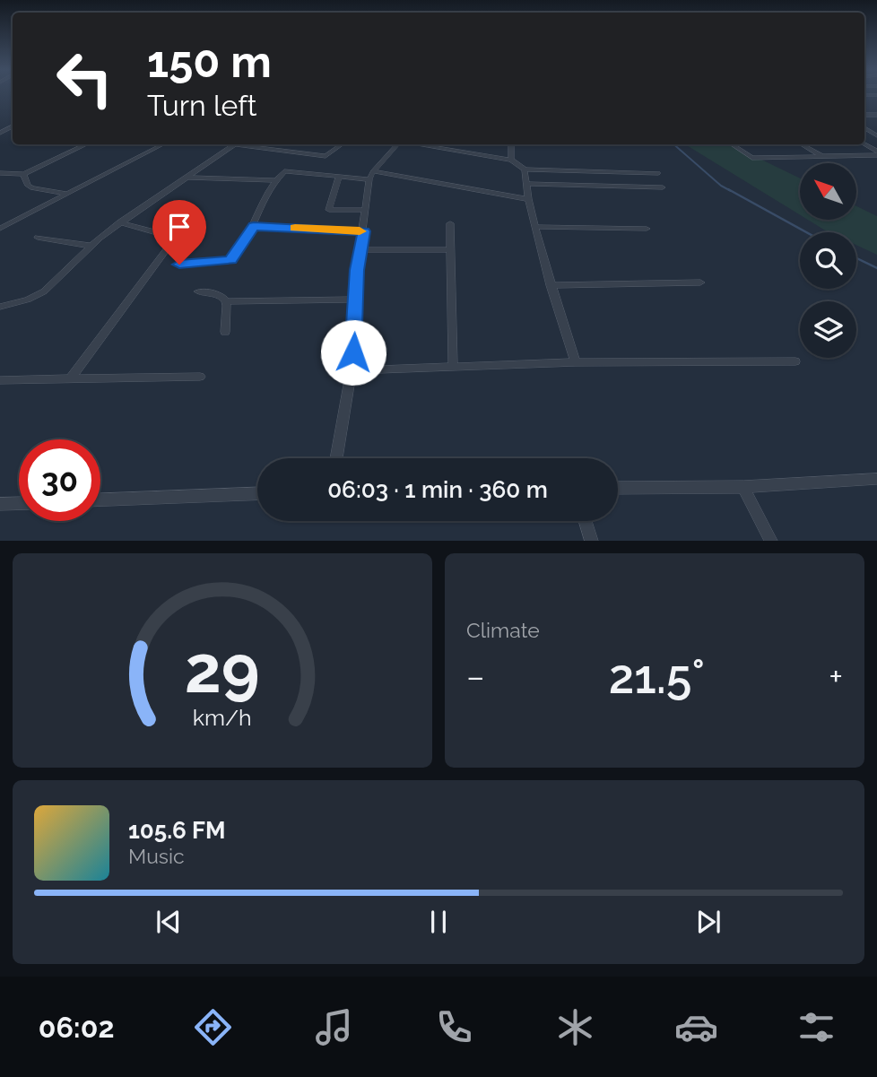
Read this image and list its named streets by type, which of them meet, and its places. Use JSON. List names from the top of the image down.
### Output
{
  "north": "top left",
  "page": {
    "turn": ["150 m", "Turn left"],
    "limit": "30",
    "trip": "06:03 · 1 min · 360 m",
    "tile": "Climate",
    "heat": ["−", "21.5°", "+"],
    "song": ["105.6 FM", "Music"],
    "tabs": "06:02",
    "gauge": ["29", "km/h"]
  }
}
